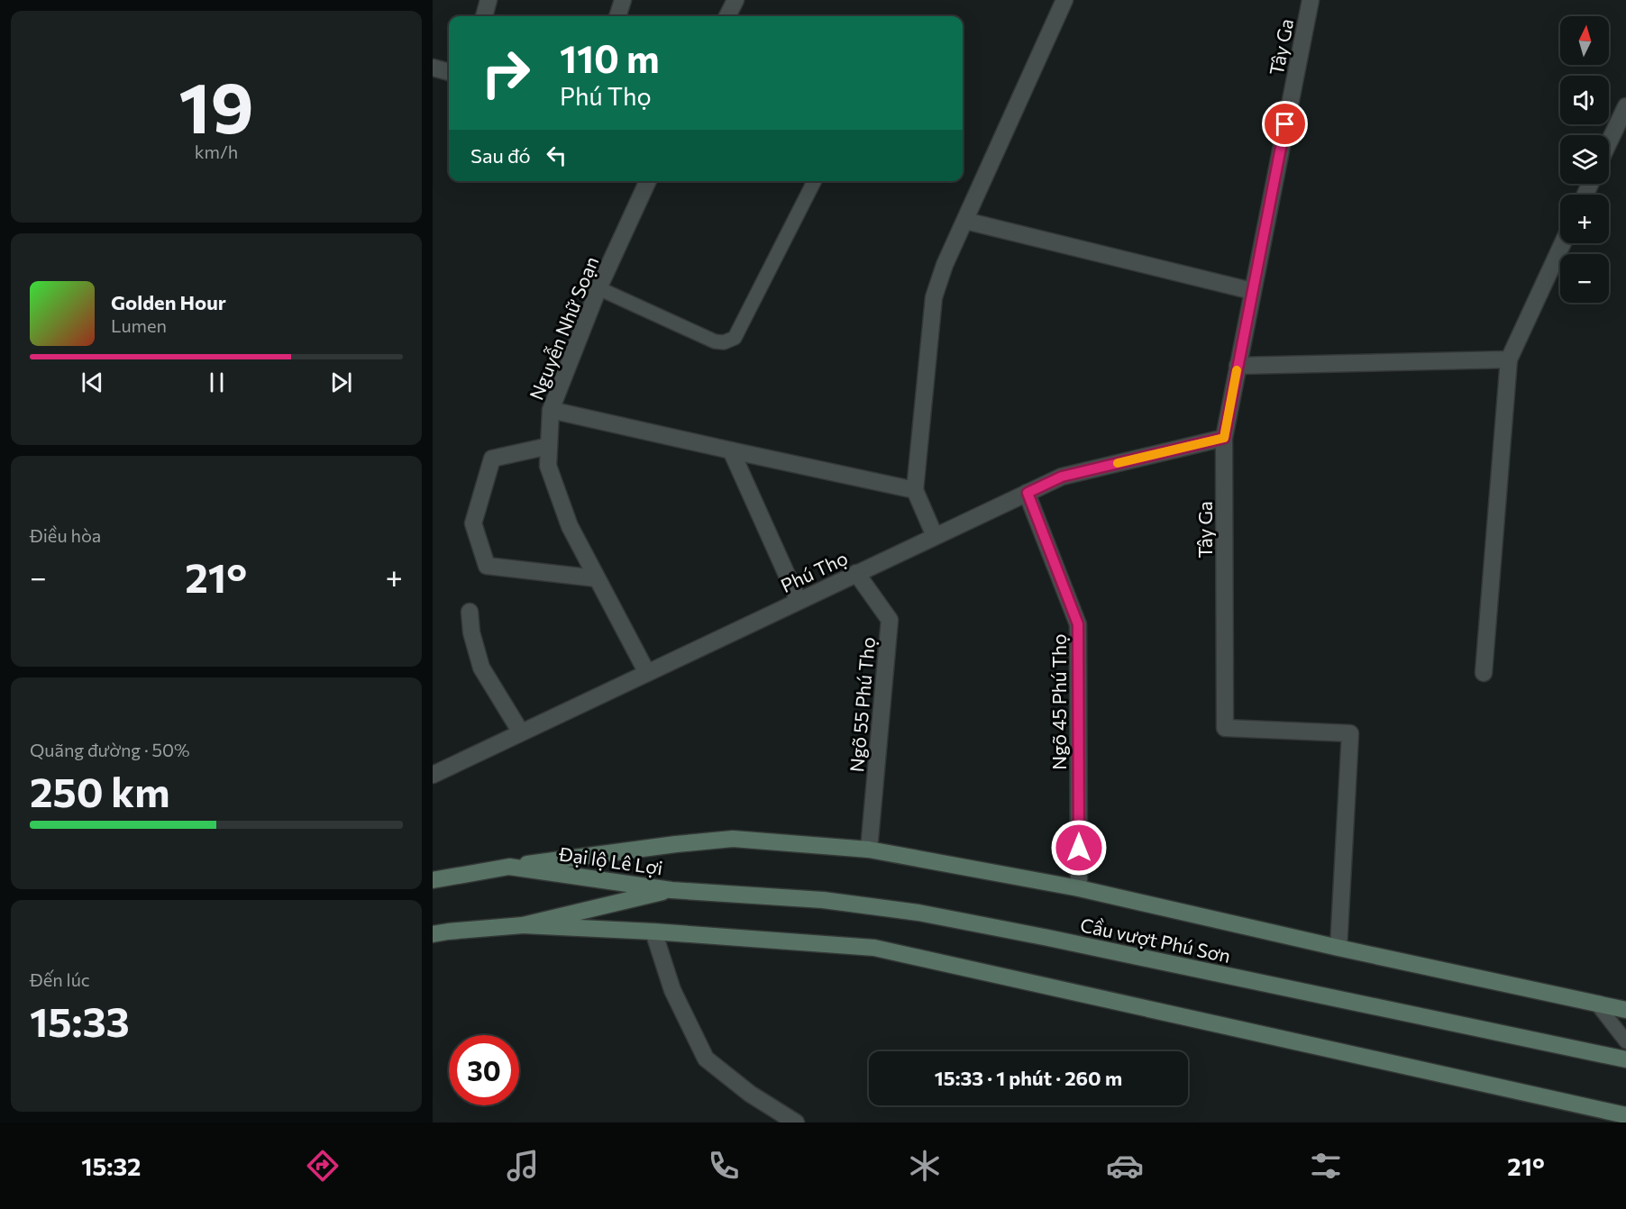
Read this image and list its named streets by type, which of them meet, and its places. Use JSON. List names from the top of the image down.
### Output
{
  "streets": {
    "street": [
      "Tây Ga",
      "Nguyễn Nhữ Soạn",
      "Phú Thọ",
      "Ngõ 45 Phú Thọ",
      "Ngõ 55 Phú Thọ",
      "Đại lộ Lê Lợi",
      "Cầu vượt Phú Sơn"
    ]
  },
  "crossings": [
    ["Tây Ga", "Phú Thọ"],
    ["Nguyễn Nhữ Soạn", "Phú Thọ"],
    ["Phú Thọ", "Ngõ 45 Phú Thọ"],
    ["Phú Thọ", "Ngõ 55 Phú Thọ"],
    ["Đại lộ Lê Lợi", "Cầu vượt Phú Sơn"]
  ],
  "north": "top",
  "page": {
    "tile": [
      ["19", "km/h"],
      "Điều hòa",
      ["Quãng đường · 50%", "250 km"],
      ["Đến lúc", "15:33"]
    ],
    "map_buttons": ["+", "−"],
    "turn": ["110 m", "Phú Thọ"],
    "then": "Sau đó",
    "song": ["Golden Hour", "Lumen"],
    "heat": ["−", "21°", "+"],
    "limit": "30",
    "trip": "15:33 · 1 phút · 260 m",
    "tabs": ["15:32", "21°"]
  }
}
